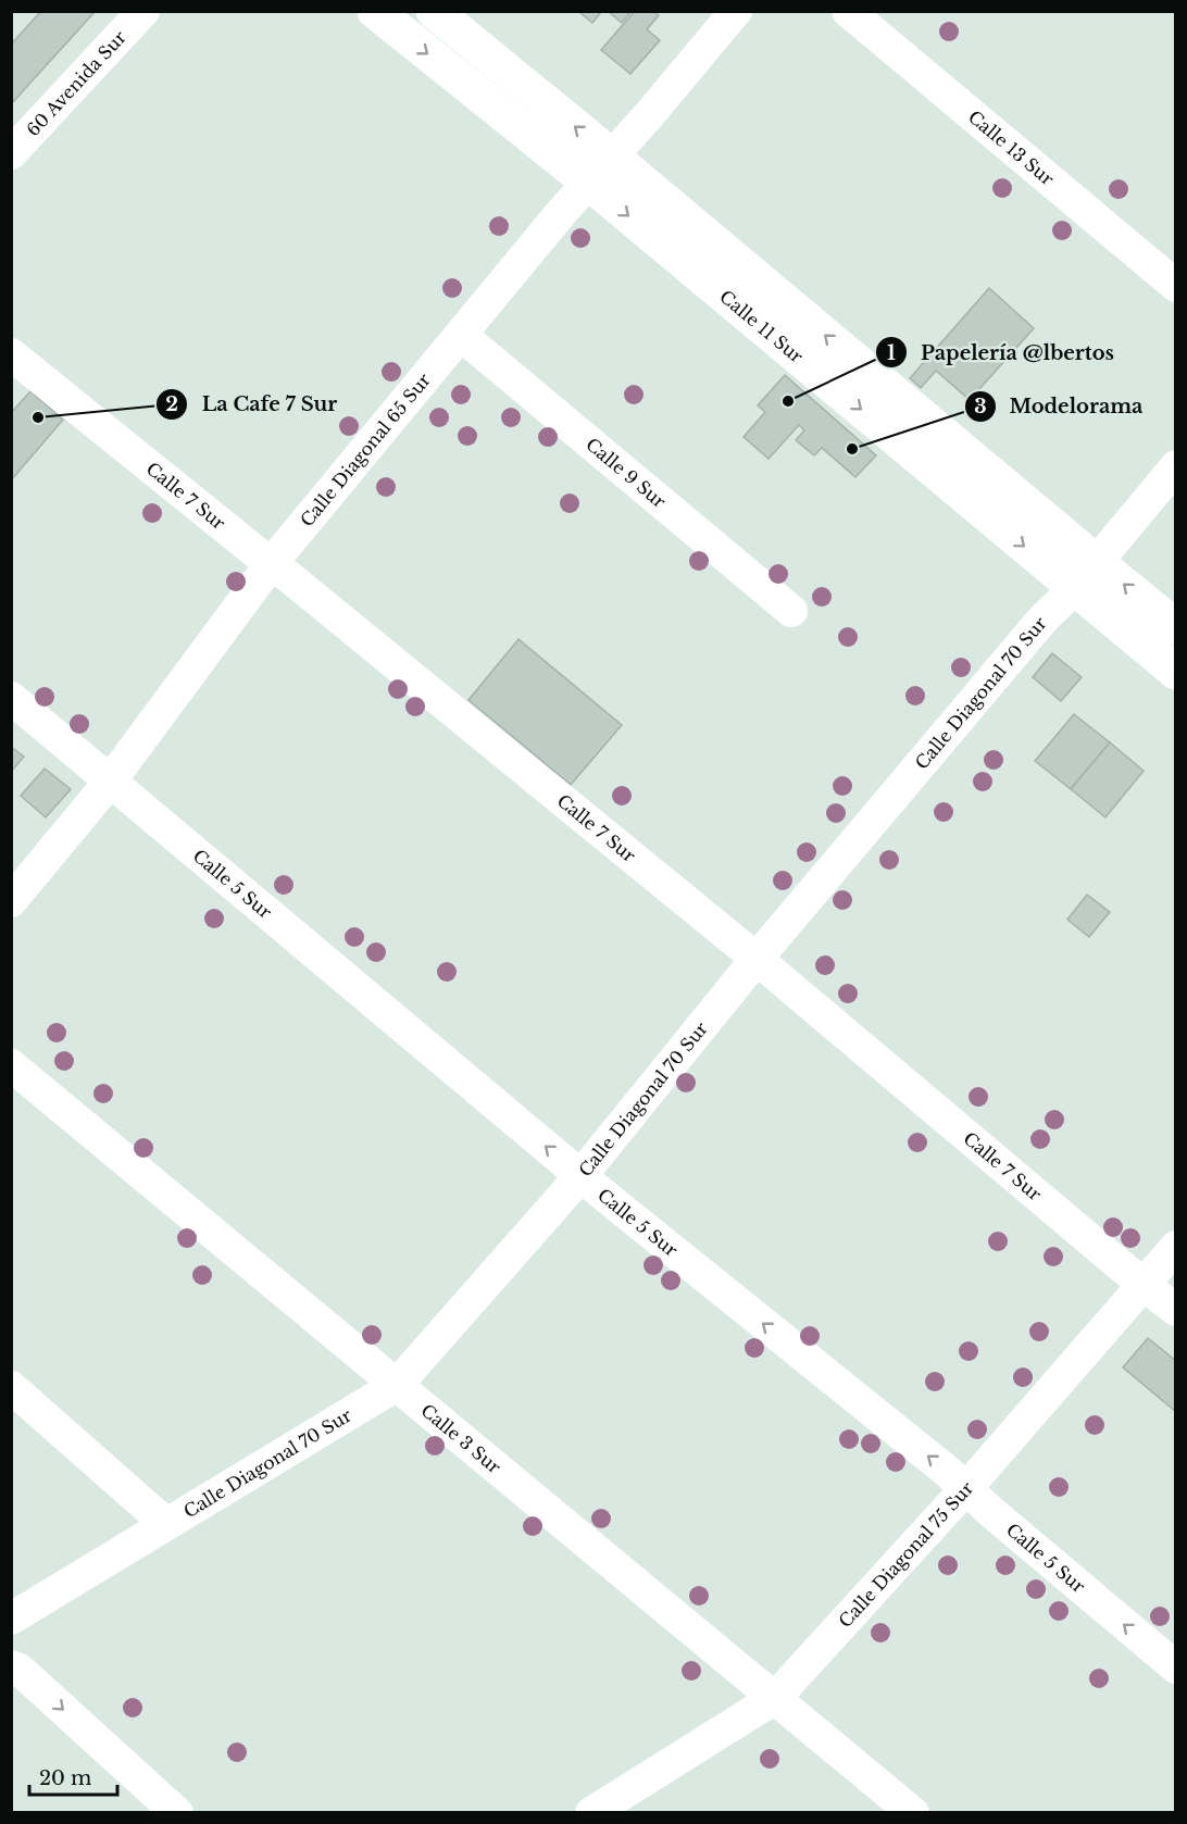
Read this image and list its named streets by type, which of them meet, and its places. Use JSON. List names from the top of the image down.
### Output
{
  "streets": {
    "main road": ["Calle 11 Sur"],
    "street": [
      "60 Avenida Sur",
      "Calle 13 Sur",
      "Calle Diagonal 65 Sur",
      "Calle 9 Sur",
      "Calle 7 Sur",
      "Calle Diagonal 70 Sur",
      "Calle 5 Sur",
      "Calle 3 Sur",
      "Calle Diagonal 75 Sur"
    ]
  },
  "crossings": [
    ["Calle 11 Sur", "Calle Diagonal 65 Sur"],
    ["Calle 11 Sur", "Calle Diagonal 70 Sur"],
    ["Calle Diagonal 65 Sur", "Calle 9 Sur"],
    ["Calle Diagonal 65 Sur", "Calle 7 Sur"],
    ["Calle Diagonal 65 Sur", "Calle 5 Sur"],
    ["Calle 7 Sur", "Calle Diagonal 70 Sur"],
    ["Calle 7 Sur", "Calle Diagonal 75 Sur"],
    ["Calle Diagonal 70 Sur", "Calle 5 Sur"],
    ["Calle Diagonal 70 Sur", "Calle 3 Sur"],
    ["Calle 5 Sur", "Calle Diagonal 75 Sur"],
    ["Calle 3 Sur", "Calle Diagonal 75 Sur"]
  ],
  "one_way": ["Calle 5 Sur"],
  "places": ["Papelería @lbertos", "La Cafe 7 Sur", "Modelorama"],
  "scale_bar": "20 m"
}
